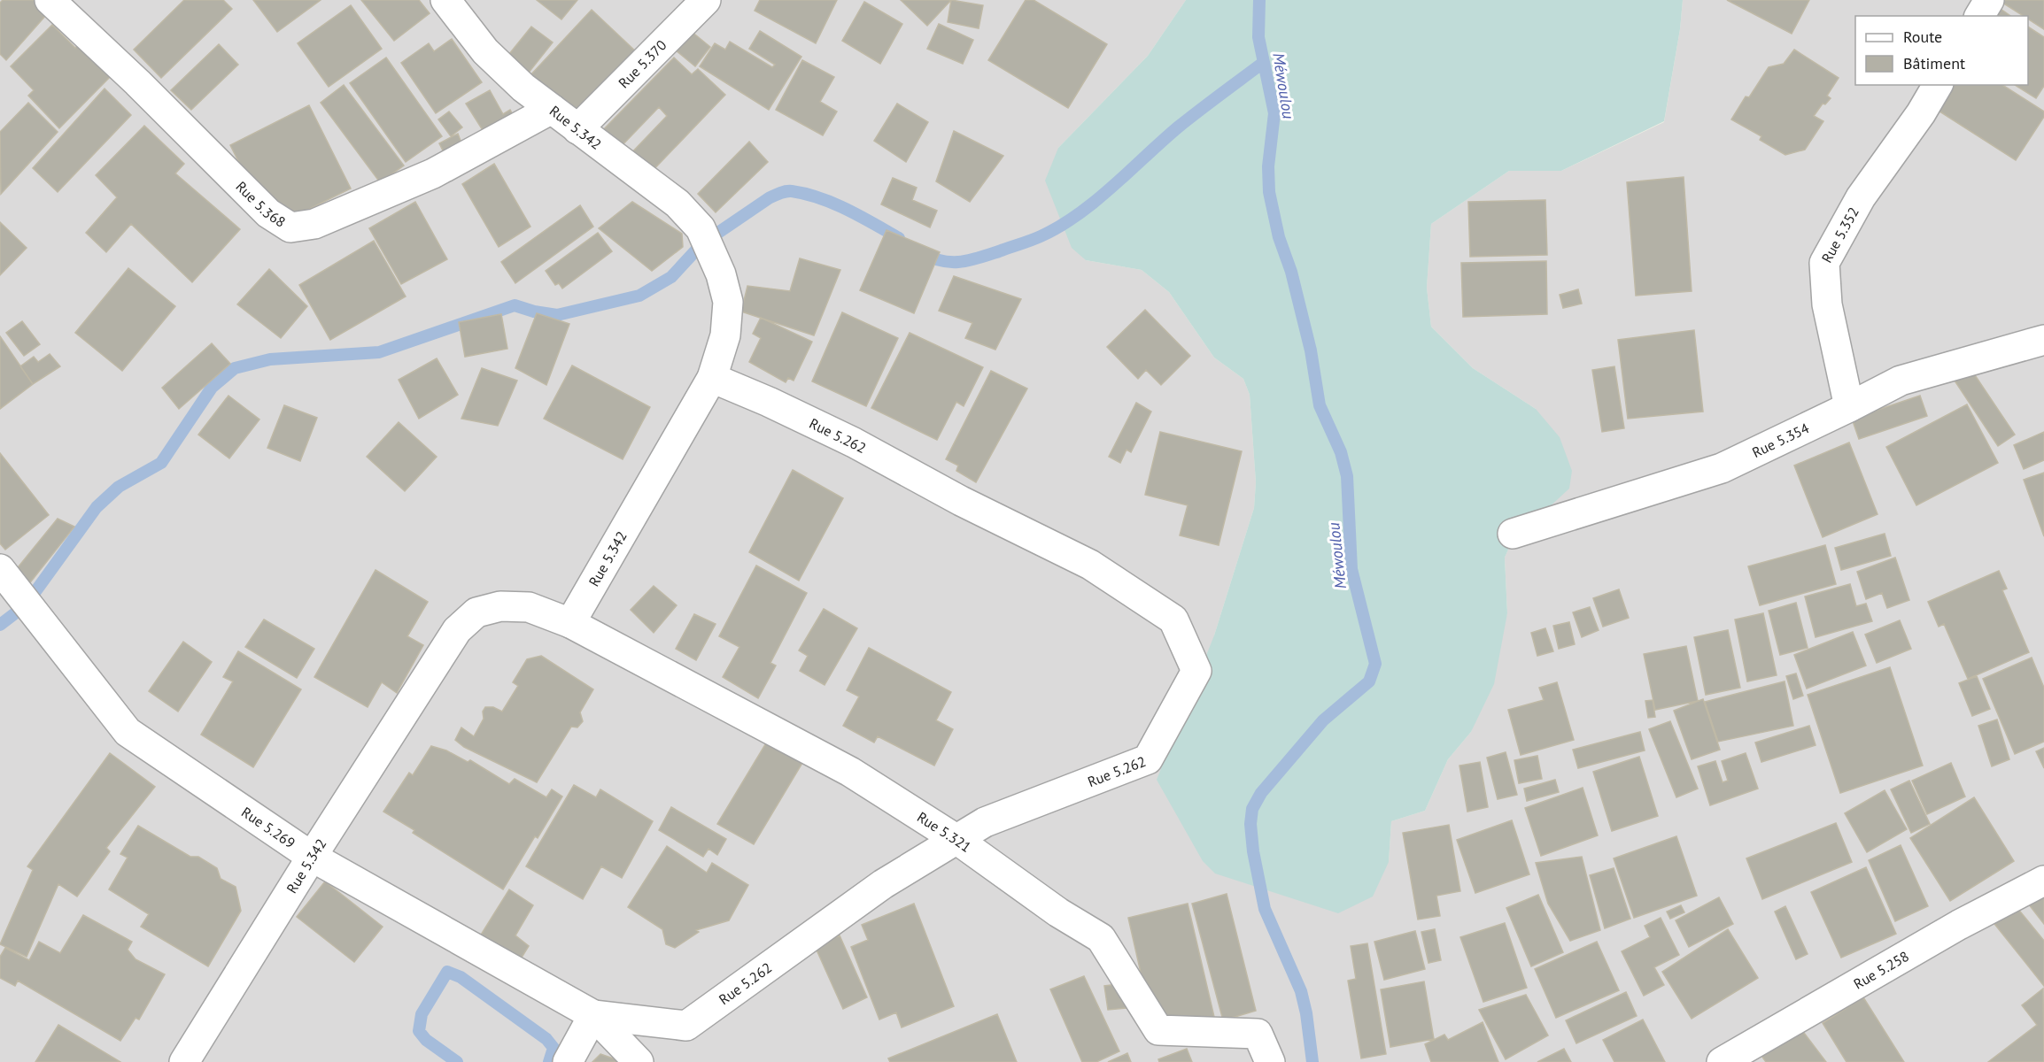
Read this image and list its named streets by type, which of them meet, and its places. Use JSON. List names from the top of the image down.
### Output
{
  "streets": {
    "street": [
      "Rue 5.370",
      "Rue 5.342",
      "Rue 5.368",
      "Rue 5.352",
      "Rue 5.262",
      "Rue 5.354",
      "Rue 5.269",
      "Rue 5.321",
      "Rue 5.258"
    ]
  },
  "crossings": [
    ["Rue 5.370", "Rue 5.342"],
    ["Rue 5.342", "Rue 5.368"],
    ["Rue 5.342", "Rue 5.262"],
    ["Rue 5.342", "Rue 5.269"],
    ["Rue 5.342", "Rue 5.321"],
    ["Rue 5.352", "Rue 5.354"],
    ["Rue 5.262", "Rue 5.269"],
    ["Rue 5.262", "Rue 5.321"]
  ],
  "water": ["Méwoulou"],
  "legend": ["Route", "Bâtiment"]
}
